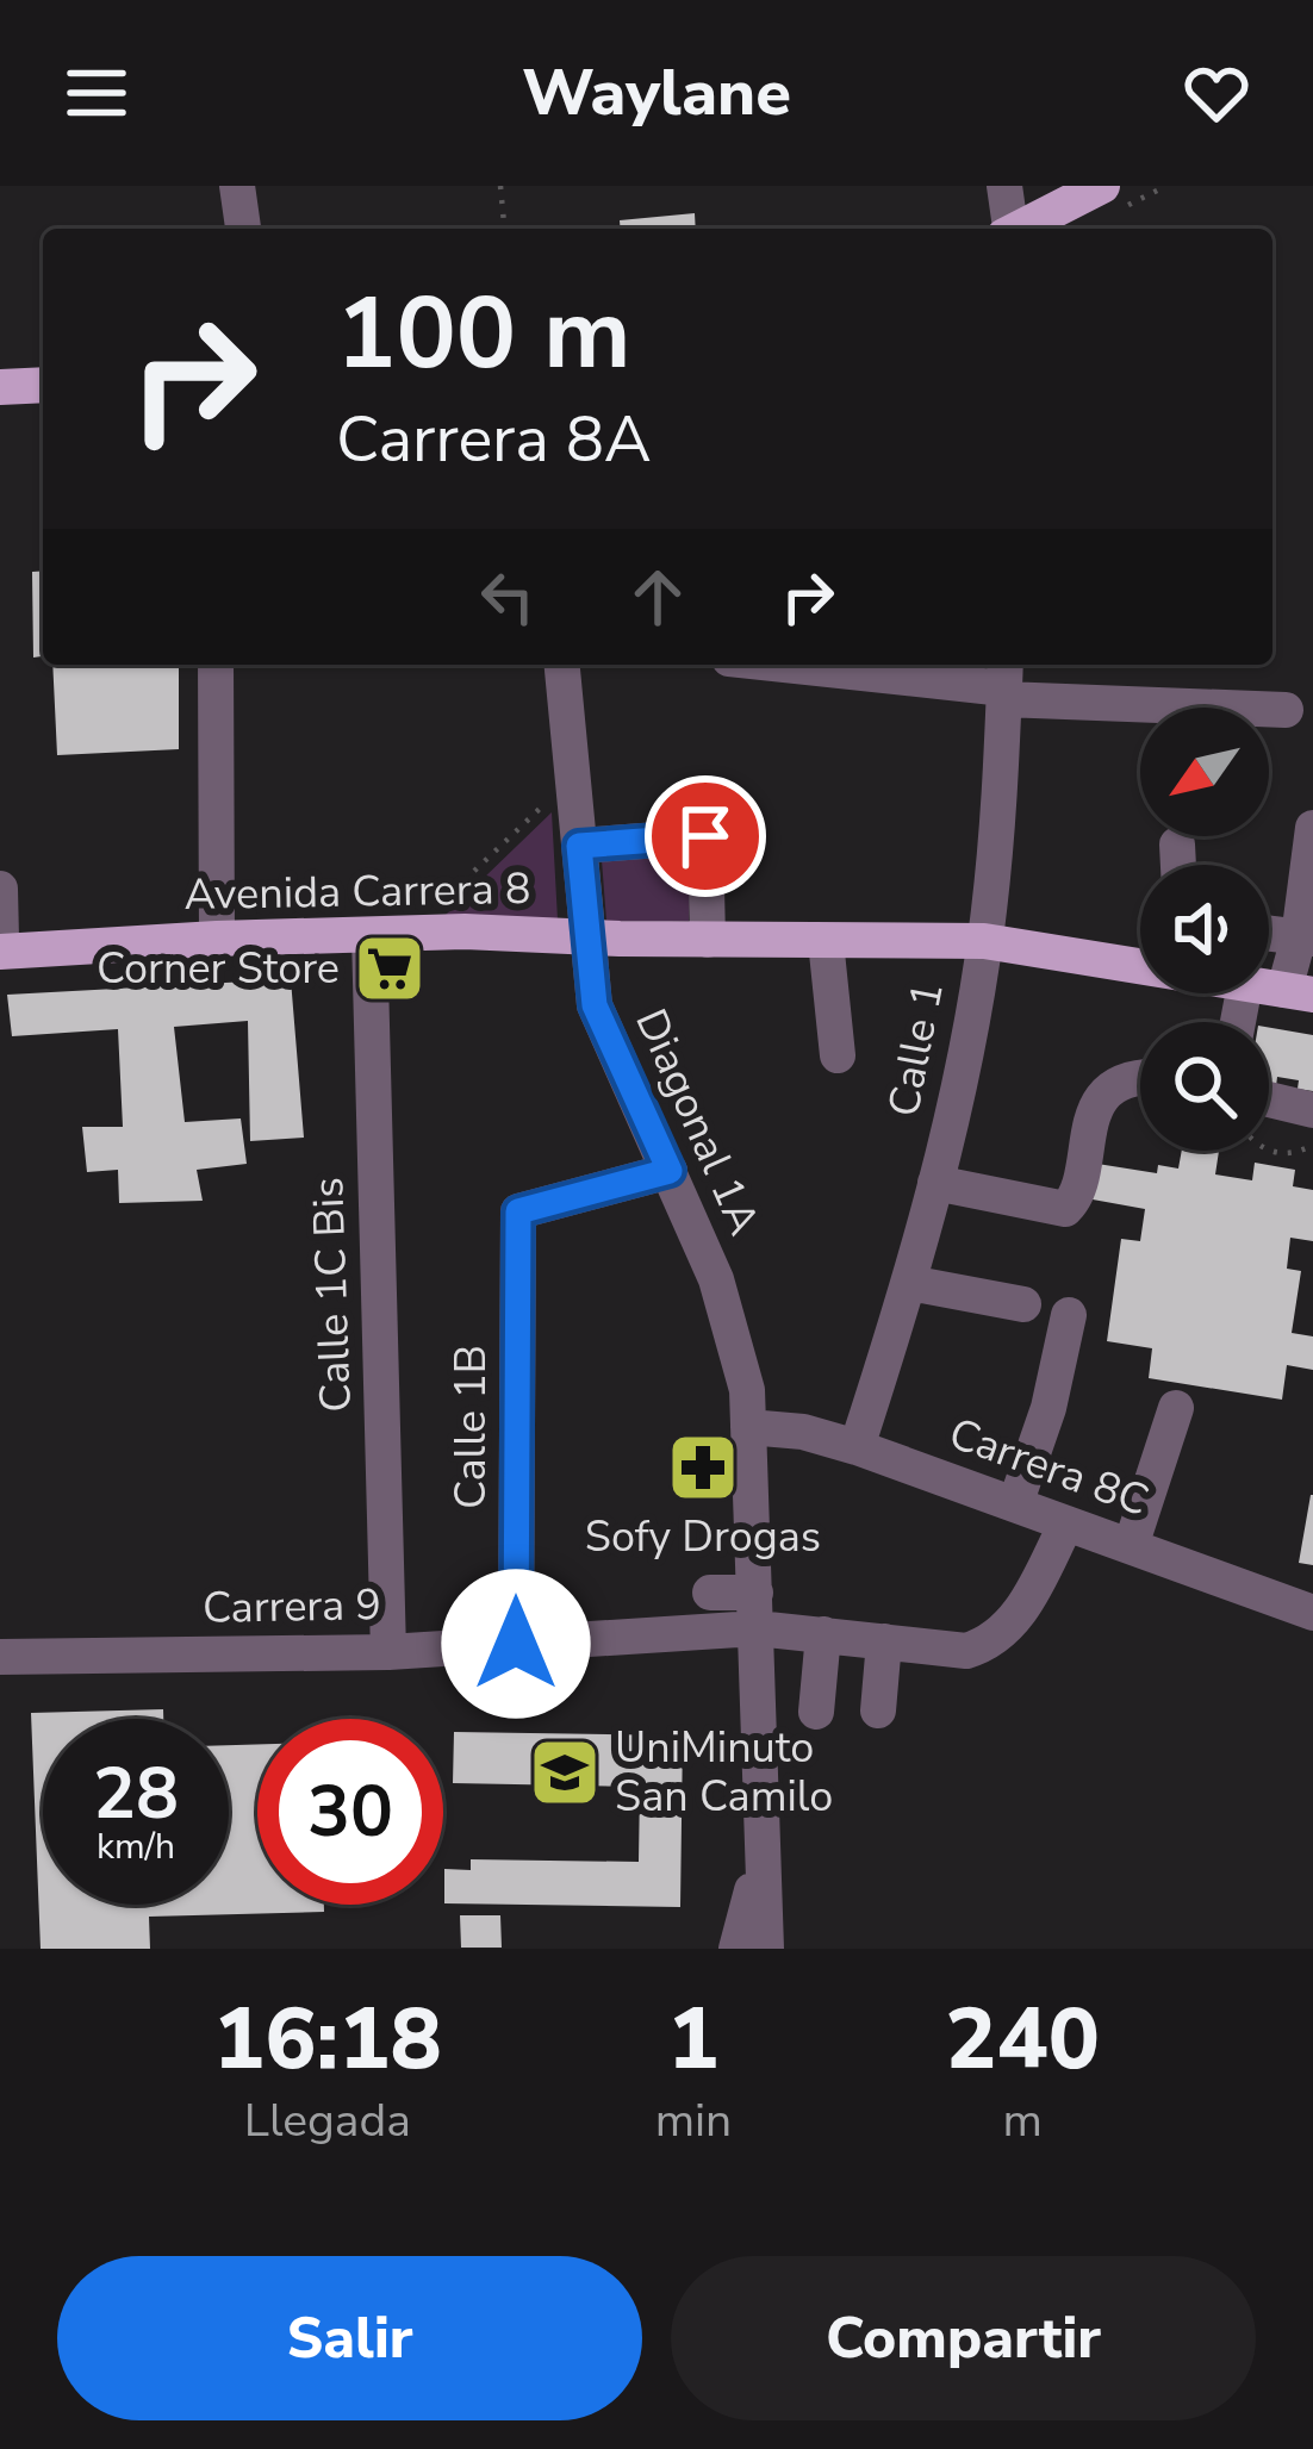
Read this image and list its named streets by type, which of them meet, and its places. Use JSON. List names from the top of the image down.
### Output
{
  "streets": {
    "main road": ["Avenida Carrera 8"],
    "street": [
      "Calle 1",
      "Diagonal 1A",
      "Calle 1C Bis",
      "Calle 1B",
      "Carrera 8C",
      "Carrera 9"
    ]
  },
  "crossings": [
    ["Avenida Carrera 8", "Calle 1"],
    ["Avenida Carrera 8", "Diagonal 1A"],
    ["Avenida Carrera 8", "Calle 1C Bis"],
    ["Calle 1", "Carrera 8C"],
    ["Diagonal 1A", "Calle 1B"],
    ["Diagonal 1A", "Carrera 8C"],
    ["Calle 1C Bis", "Carrera 9"],
    ["Calle 1B", "Carrera 9"]
  ],
  "places": {
    "supermarket": ["Corner Store"],
    "pharmacy": ["Sofy Drogas"],
    "school or university": ["UniMinuto San Camilo"]
  },
  "north": "bottom left",
  "page": {
    "header": "Waylane",
    "turn": ["100 m", "Carrera 8A"],
    "speed": "28 km/h",
    "limit": "30",
    "eta": [
      "16:18",
      "Llegada",
      "1",
      "min",
      "240",
      "m"
    ],
    "buttons": ["Salir", "Compartir"]
  }
}
